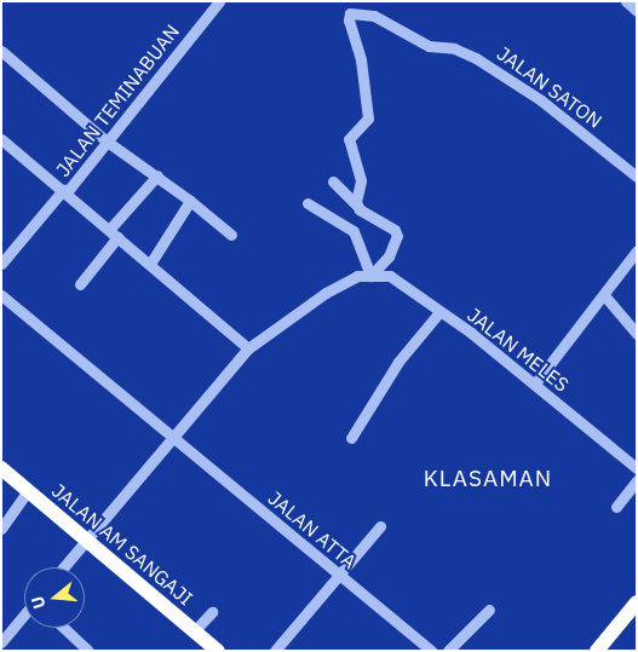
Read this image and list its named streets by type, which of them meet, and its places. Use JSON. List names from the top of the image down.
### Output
{
  "streets": {
    "highway": ["JALAN AM SANGAJI"],
    "street": [
      "JALAN SATON",
      "JALAN TEMINABUAN",
      "JALAN MELES",
      "JALAN ATTA"
    ]
  },
  "districts": ["KLASAMAN"],
  "north": "left"
}
